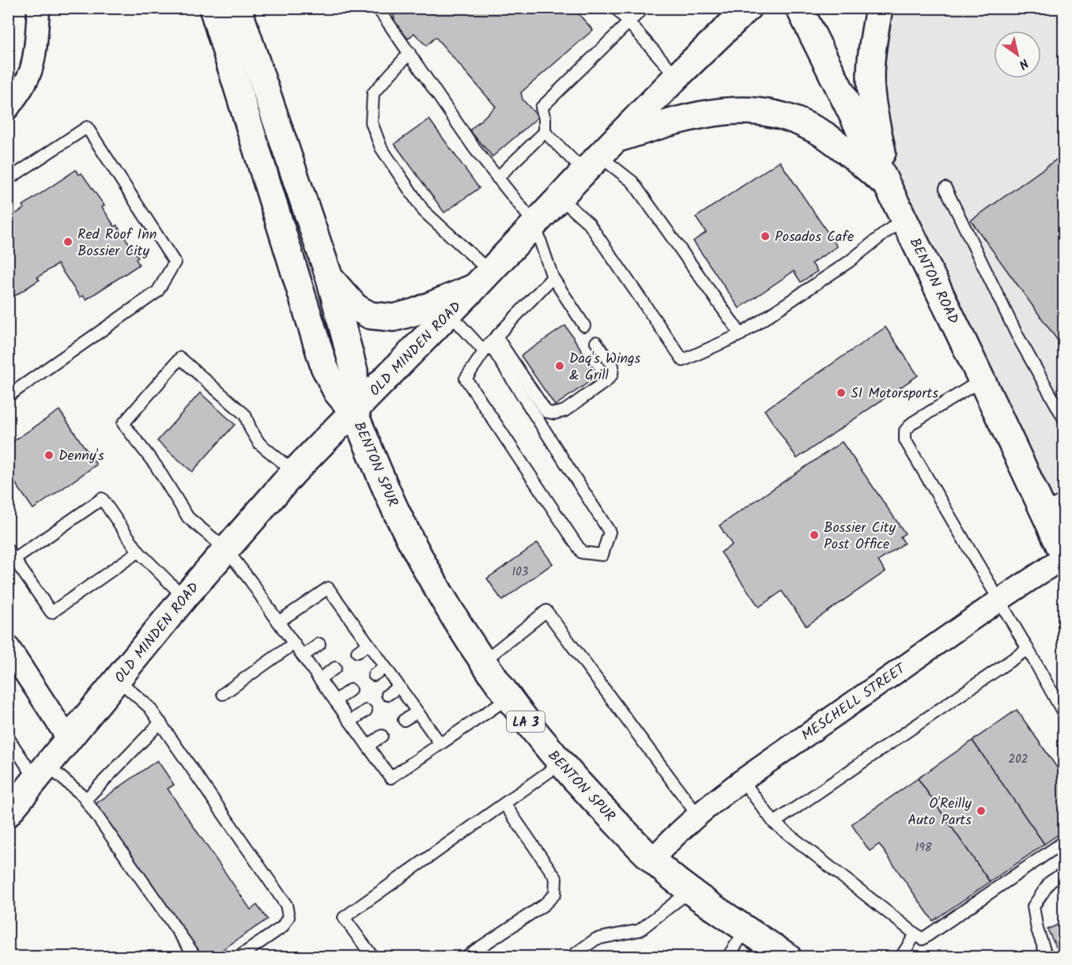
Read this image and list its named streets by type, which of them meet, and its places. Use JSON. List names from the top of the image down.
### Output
{
  "streets": {
    "main road": [
      "BENTON ROAD",
      "OLD MINDEN ROAD",
      "BENTON SPUR",
      "LA 3"
    ],
    "street": ["MESCHELL STREET"]
  },
  "crossings": [
    ["BENTON ROAD", "MESCHELL STREET"],
    ["OLD MINDEN ROAD", "BENTON SPUR"],
    ["BENTON SPUR", "MESCHELL STREET"]
  ],
  "places": [
    "Posados Cafe",
    "Red Roof Inn Bossier City",
    "Daq's Wings & Grill",
    "SI Motorsports",
    "Denny's",
    "Bossier City Post Office",
    "O'Reilly Auto Parts"
  ],
  "house_numbers": ["103", "202", "198"],
  "north": "bottom right"
}
